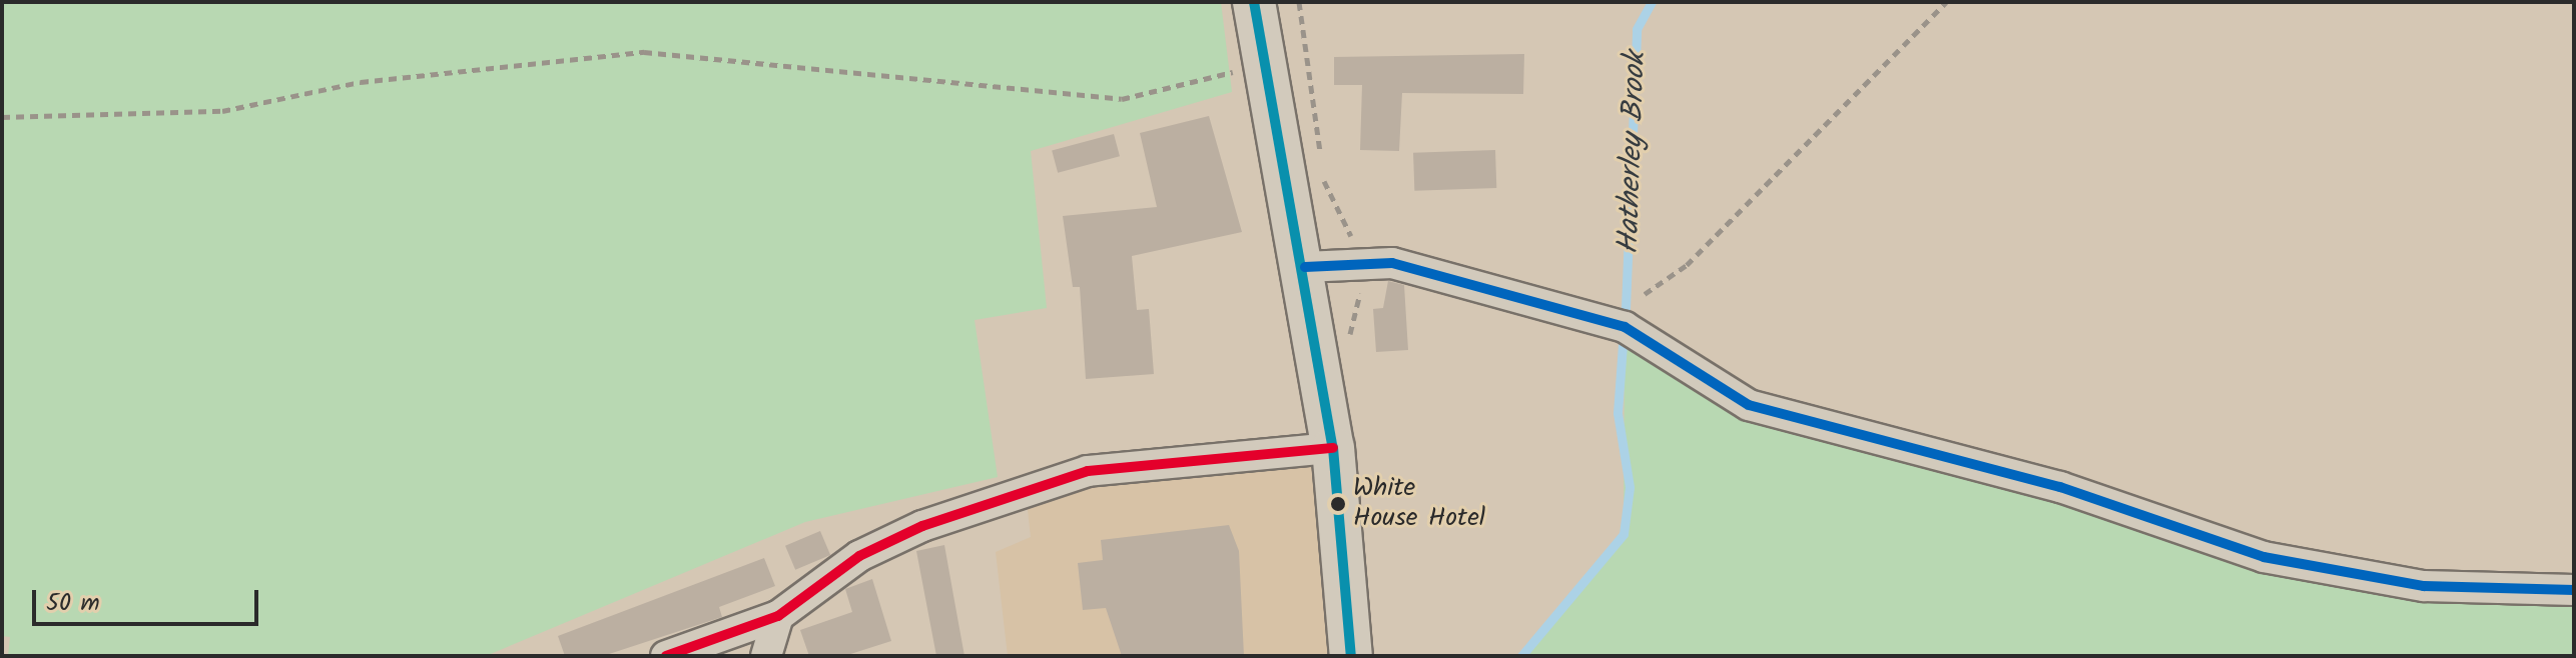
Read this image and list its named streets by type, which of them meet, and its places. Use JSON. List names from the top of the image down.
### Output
{
  "water": ["Hatherley Brook"],
  "places": ["White House Hotel"],
  "scale_bar": "50 m"
}
